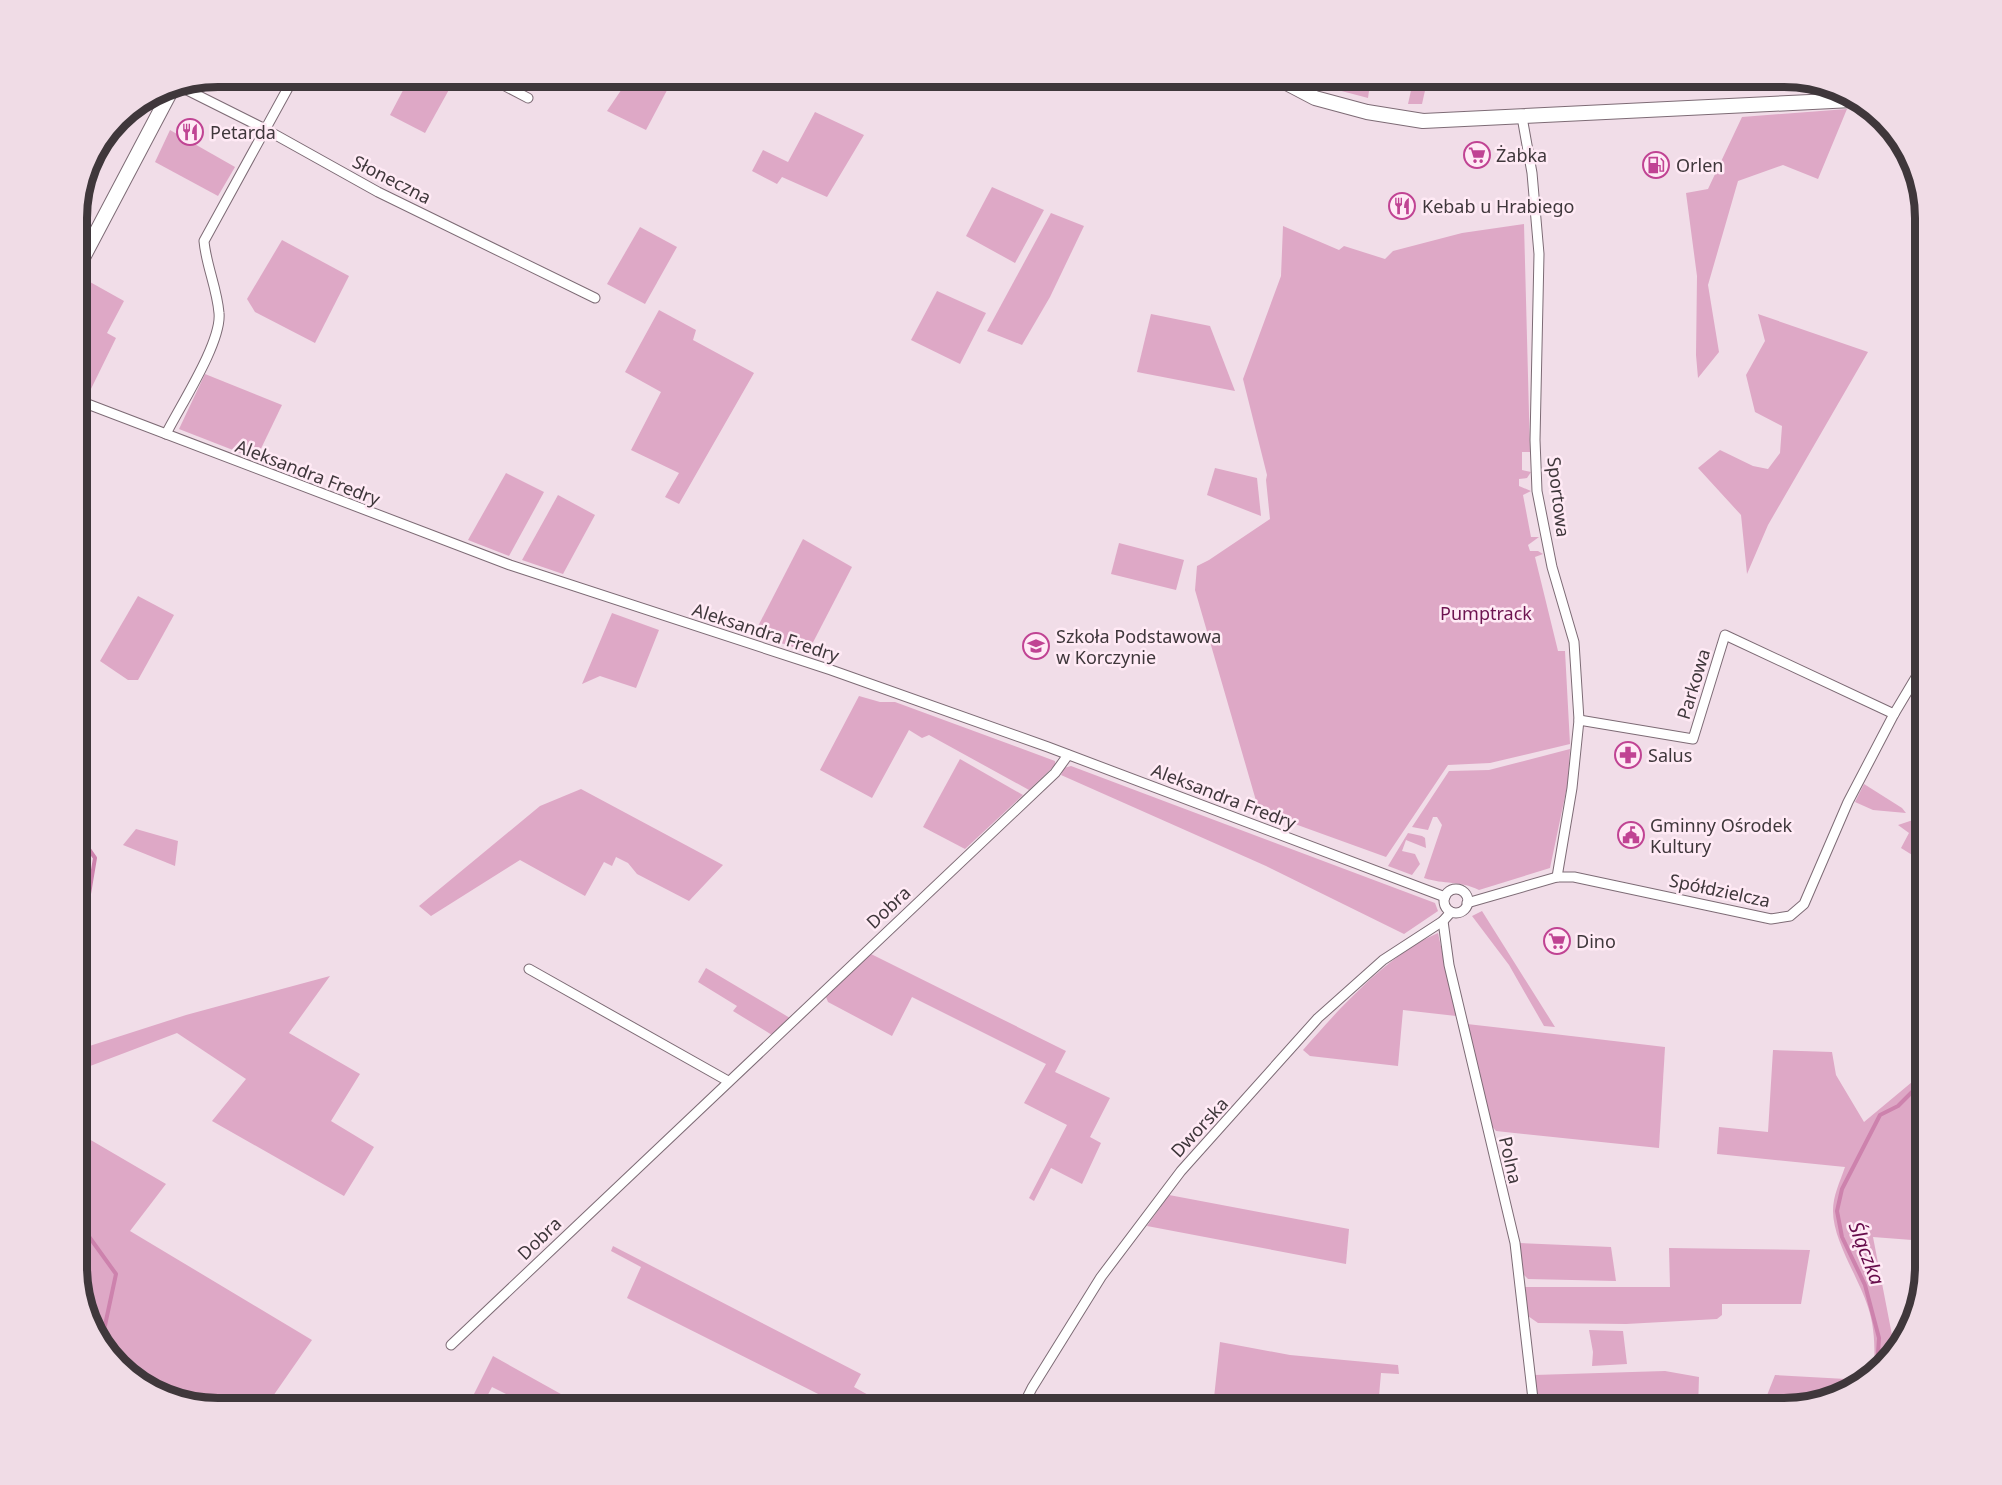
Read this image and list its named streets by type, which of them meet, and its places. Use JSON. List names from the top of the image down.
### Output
{
  "streets": {
    "street": [
      "Słoneczna",
      "Aleksandra Fredry",
      "Sportowa",
      "Parkowa",
      "Spółdzielcza",
      "Dobra",
      "Dworska",
      "Polna"
    ]
  },
  "crossings": [
    ["Aleksandra Fredry", "Spółdzielcza"],
    ["Aleksandra Fredry", "Dobra"],
    ["Aleksandra Fredry", "Dworska"],
    ["Sportowa", "Parkowa"],
    ["Sportowa", "Spółdzielcza"],
    ["Parkowa", "Spółdzielcza"],
    ["Spółdzielcza", "Dworska"],
    ["Dworska", "Polna"]
  ],
  "water": ["Ślączka"],
  "parks": ["Pumptrack"],
  "places": {
    "restaurant": ["Petarda", "Kebab u Hrabiego"],
    "supermarket": ["Żabka", "Dino"],
    "fuel station": ["Orlen"],
    "school or university": ["Szkoła Podstawowa w Korczynie"],
    "pharmacy": ["Salus"],
    "public building": ["Gminny Ośrodek Kultury"]
  }
}
